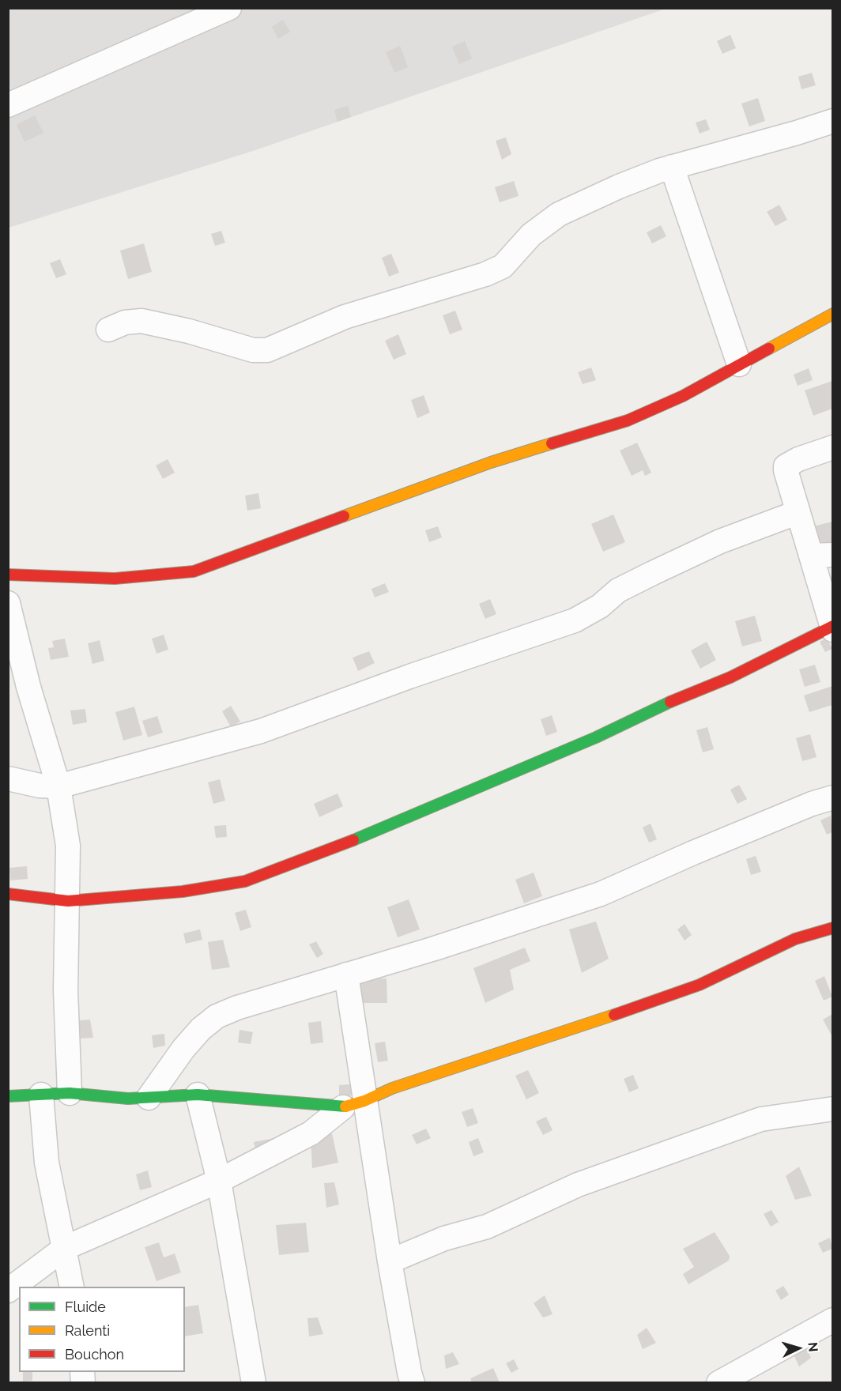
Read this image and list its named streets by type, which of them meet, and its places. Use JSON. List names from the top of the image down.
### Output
{
  "legend": ["Fluide", "Ralenti", "Bouchon"],
  "north": "right"
}
